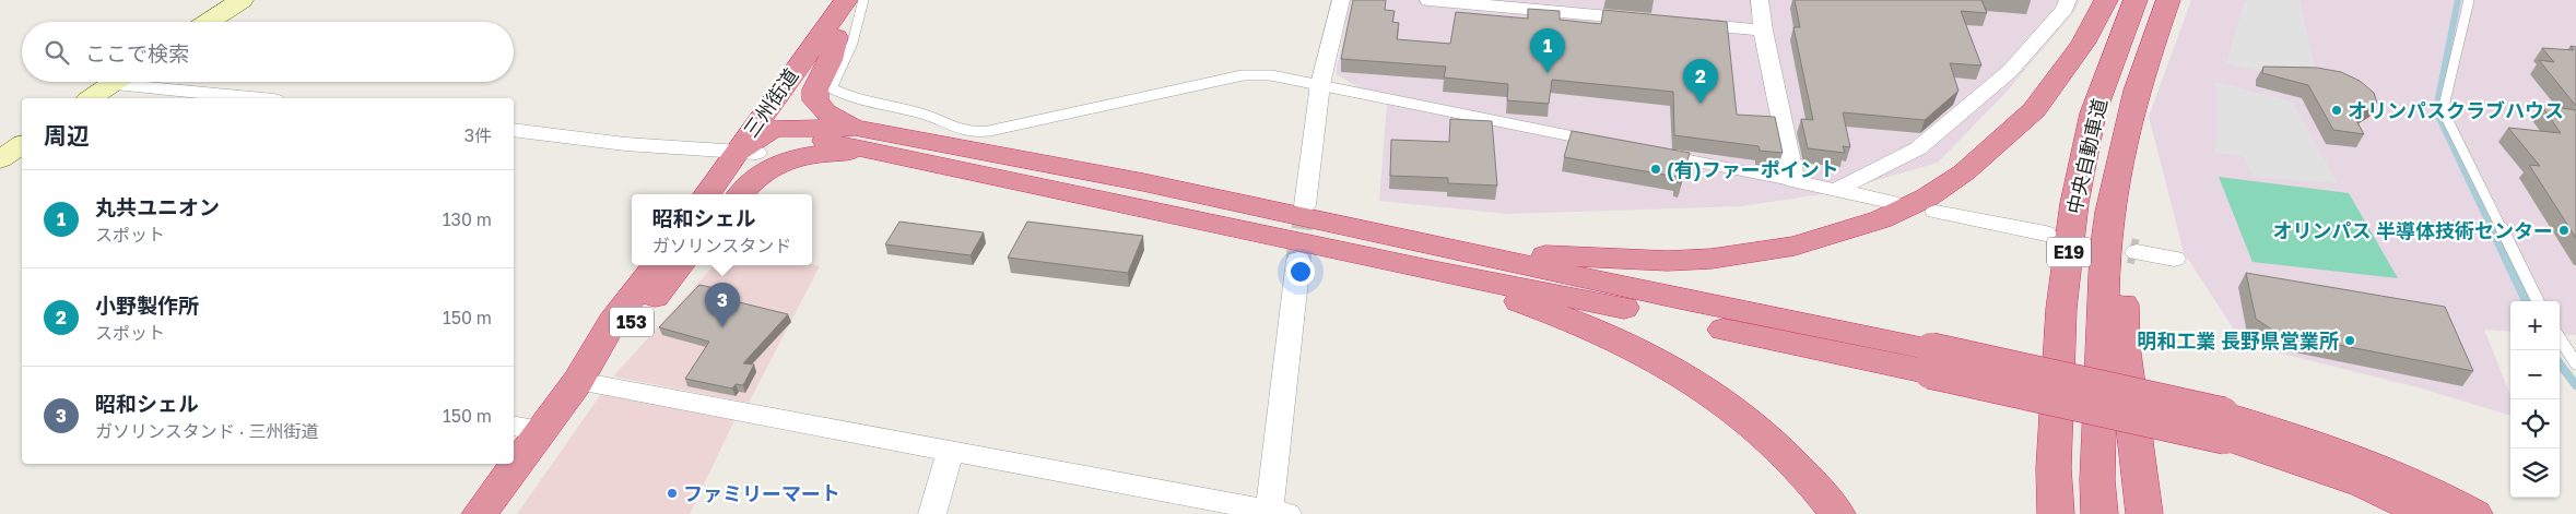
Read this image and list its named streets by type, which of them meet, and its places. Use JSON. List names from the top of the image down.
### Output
{
  "streets": {
    "highway": [
      "三州街道",
      "中央自動車道",
      "E19",
      "153"
    ]
  },
  "places": [
    "オリンパスクラブハウス",
    "(有)ファーポイント",
    "オリンパス 半導体技術センター",
    "明和工業 長野県営業所",
    "ファミリーマート"
  ],
  "page": {
    "search": "ここで検索",
    "pins": ["1", "2", "3"],
    "heading": ["周辺", "3件"],
    "list": [
      {
        "mark": "1",
        "name": "丸共ユニオン",
        "note": "スポット",
        "value": "130 m"
      },
      {
        "mark": "2",
        "name": "小野製作所",
        "note": "スポット",
        "value": "150 m"
      },
      {
        "mark": "3",
        "name": "昭和シェル",
        "note": "ガソリンスタンド · 三州街道",
        "value": "150 m"
      }
    ],
    "popup": ["昭和シェル", "ガソリンスタンド"],
    "map_buttons": ["+", "−"]
  }
}
